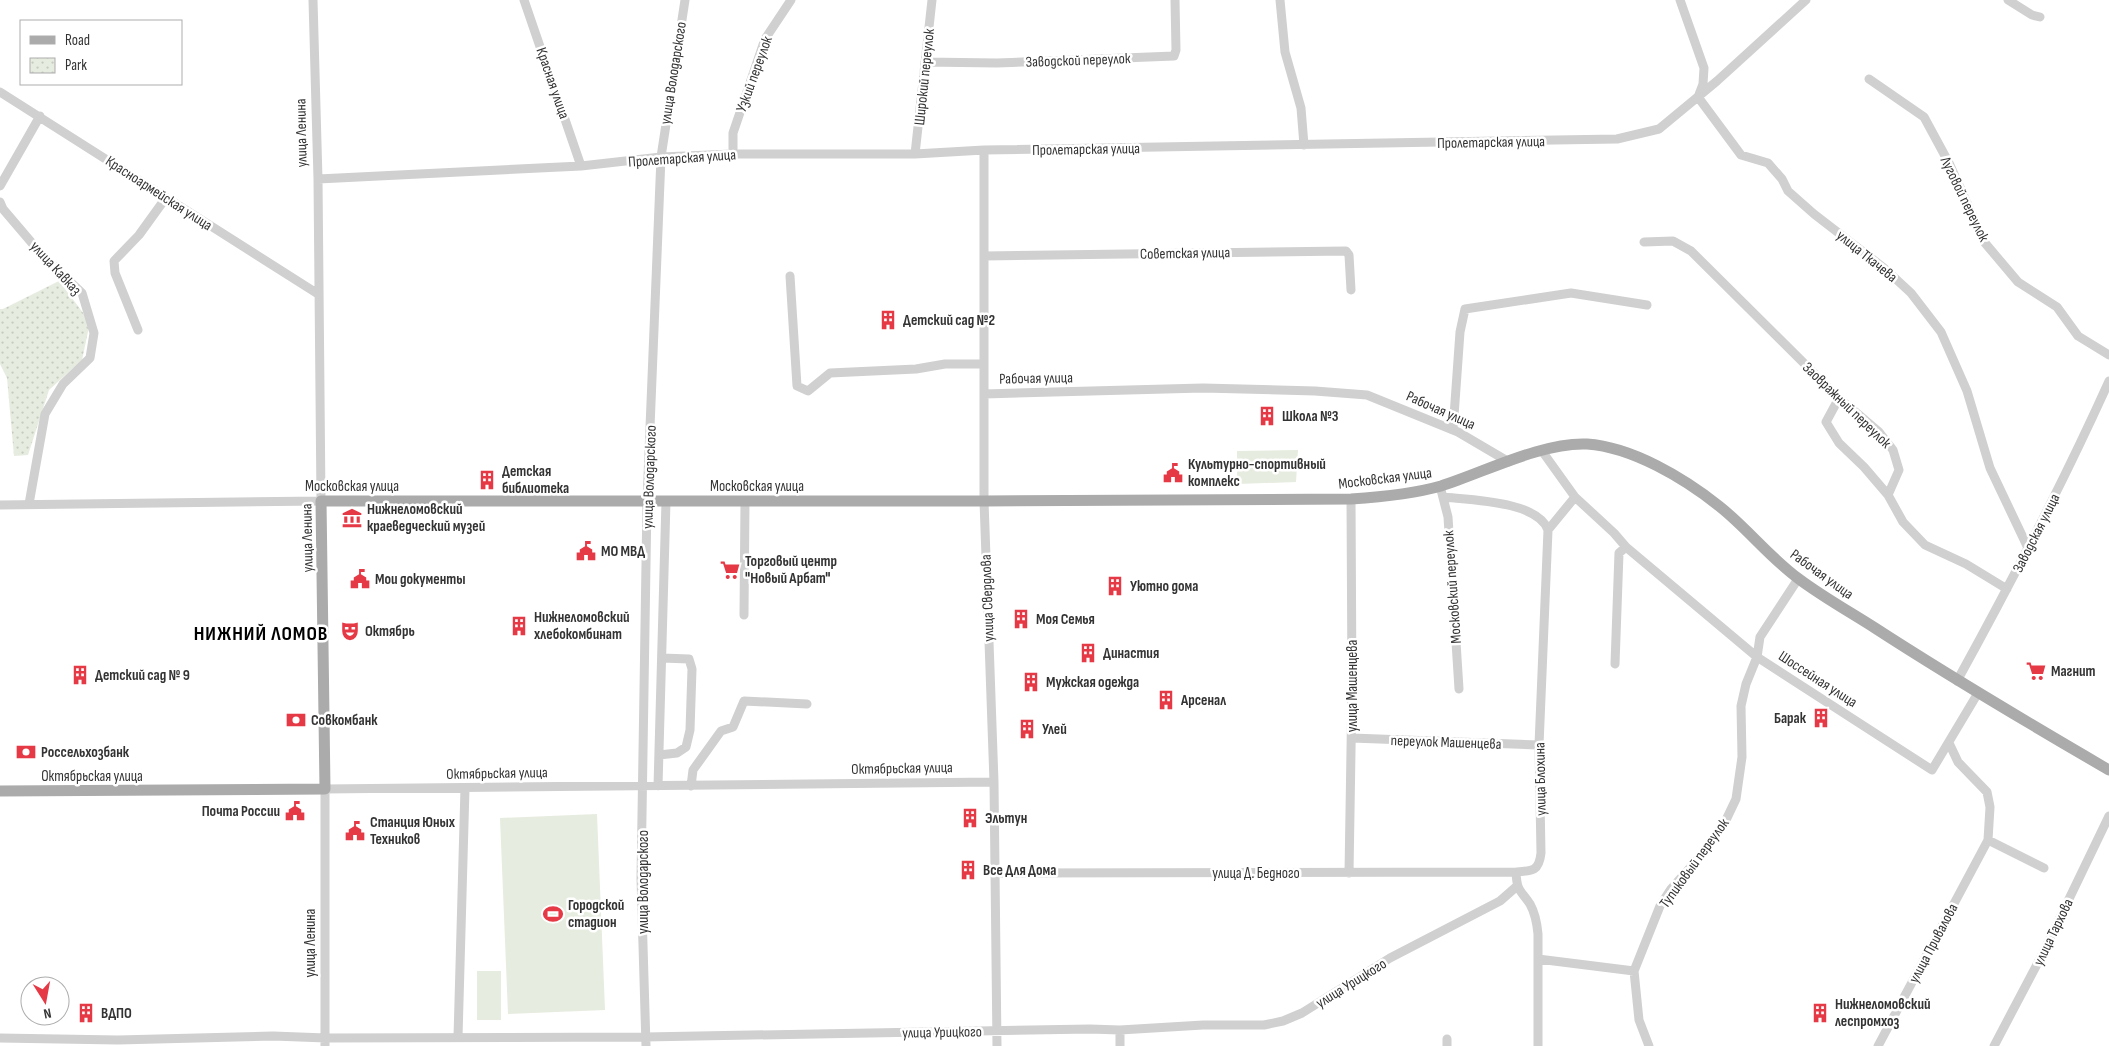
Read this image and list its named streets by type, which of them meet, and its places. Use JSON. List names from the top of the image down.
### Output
{
  "streets": {
    "main road": [
      "улица Ленина",
      "Рабочая улица",
      "Московская улица",
      "Октябрьская улица"
    ],
    "street": [
      "Заводской переулок",
      "улица Володарского",
      "Узкий переулок",
      "Широкий переулок",
      "Красная улица",
      "Пролетарская улица",
      "Красноармейская улица",
      "Луговой переулок",
      "Советская улица",
      "улица Ткачева",
      "улица Кавказ",
      "Заовражный переулок",
      "Заводская улица",
      "Московский переулок",
      "улица Свердлова",
      "Шоссейная улица",
      "улица Машенцева",
      "переулок Машенцева",
      "улица Блохина",
      "Тупиковый переулок",
      "улица Д. Бедного",
      "улица Тархова",
      "улица Привалова",
      "улица Урицкого"
    ]
  },
  "crossings": [
    ["Заводской переулок", "Широкий переулок"],
    ["улица Володарского", "Пролетарская улица"],
    ["улица Володарского", "Московская улица"],
    ["улица Володарского", "Октябрьская улица"],
    ["улица Володарского", "улица Урицкого"],
    ["Узкий переулок", "Пролетарская улица"],
    ["Широкий переулок", "Пролетарская улица"],
    ["Красная улица", "Пролетарская улица"],
    ["улица Ленина", "Пролетарская улица"],
    ["улица Ленина", "Красноармейская улица"],
    ["улица Ленина", "Московская улица"],
    ["улица Ленина", "Октябрьская улица"],
    ["улица Ленина", "улица Урицкого"],
    ["Пролетарская улица", "улица Ткачева"],
    ["Пролетарская улица", "улица Свердлова"],
    ["Советская улица", "улица Свердлова"],
    ["улица Ткачева", "Заводская улица"],
    ["улица Кавказ", "Московская улица"],
    ["Рабочая улица", "Московская улица"],
    ["Рабочая улица", "Заводская улица"],
    ["Рабочая улица", "улица Свердлова"],
    ["Рабочая улица", "Шоссейная улица"],
    ["Рабочая улица", "Тупиковый переулок"],
    ["Московская улица", "Московский переулок"],
    ["Московская улица", "улица Свердлова"],
    ["Московская улица", "улица Машенцева"],
    ["улица Свердлова", "Октябрьская улица"],
    ["улица Свердлова", "улица Д. Бедного"],
    ["улица Свердлова", "улица Урицкого"],
    ["Шоссейная улица", "Тупиковый переулок"],
    ["улица Машенцева", "переулок Машенцева"],
    ["улица Машенцева", "улица Д. Бедного"],
    ["переулок Машенцева", "улица Блохина"],
    ["улица Блохина", "улица Д. Бедного"]
  ],
  "districts": ["НИЖНИЙ ЛОМОВ"],
  "places": {
    "building": [
      "Детский сад №2",
      "Школа №3",
      "Детская библиотека",
      "Уютно дома",
      "Моя Семья",
      "Нижнеломовский хлебокомбинат",
      "Династия",
      "Детский сад № 9",
      "Мужская одежда",
      "Арсенал",
      "Барак",
      "Улей",
      "Эльтун",
      "Все Для Дома",
      "ВДПО",
      "Нижнеломовский леспромхоз"
    ],
    "public building": [
      "Культурно-спортивный комплекс",
      "МО МВД",
      "Мои документы",
      "Почта России",
      "Станция Юных Техников"
    ],
    "museum": ["Нижнеломовский краеведческий музей"],
    "supermarket": ["Торговый центр \"Новый Арбат\"", "Магнит"],
    "theatre": ["Октябрь"],
    "bank": ["Совкомбанк", "Россельхозбанк"],
    "sports": ["Городской стадион"]
  },
  "legend": ["Road", "Park"],
  "north": "bottom"
}
